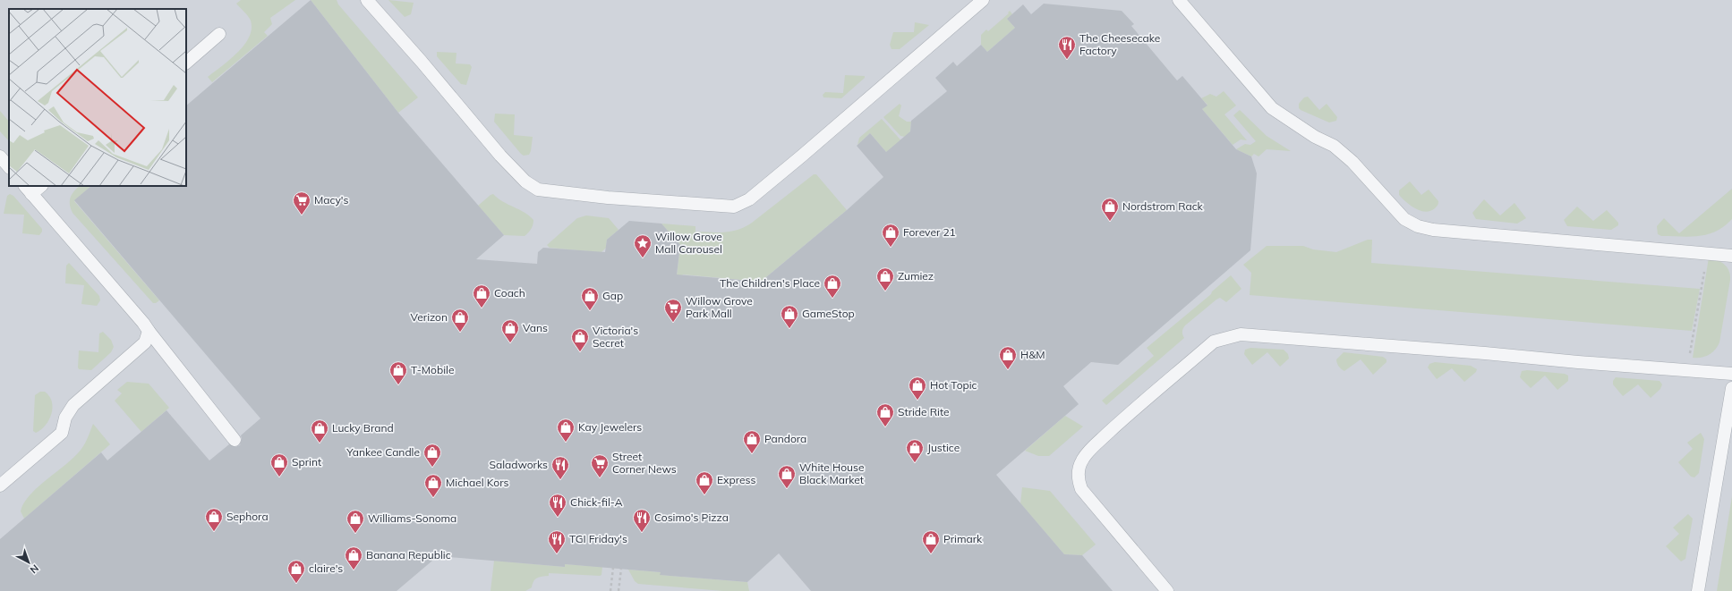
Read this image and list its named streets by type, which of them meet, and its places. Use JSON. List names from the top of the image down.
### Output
{
  "places": {
    "restaurant": [
      "The Cheesecake Factory",
      "Saladworks",
      "Chick-fil-A",
      "Cosimo's Pizza",
      "TGI Friday's"
    ],
    "supermarket": ["Macy's", "Willow Grove Park Mall", "Street Corner News"],
    "shop": [
      "Nordstrom Rack",
      "Forever 21",
      "Zumiez",
      "The Children's Place",
      "Coach",
      "Gap",
      "GameStop",
      "Verizon",
      "Vans",
      "Victoria's Secret",
      "H&M",
      "T-Mobile",
      "Hot Topic",
      "Stride Rite",
      "Kay Jewelers",
      "Lucky Brand",
      "Pandora",
      "Justice",
      "Yankee Candle",
      "Sprint",
      "White House Black Market",
      "Express",
      "Michael Kors",
      "Sephora",
      "Williams-Sonoma",
      "Primark",
      "Banana Republic",
      "claire's"
    ],
    "place": ["Willow Grove Mall Carousel"]
  },
  "north": "bottom right"
}
